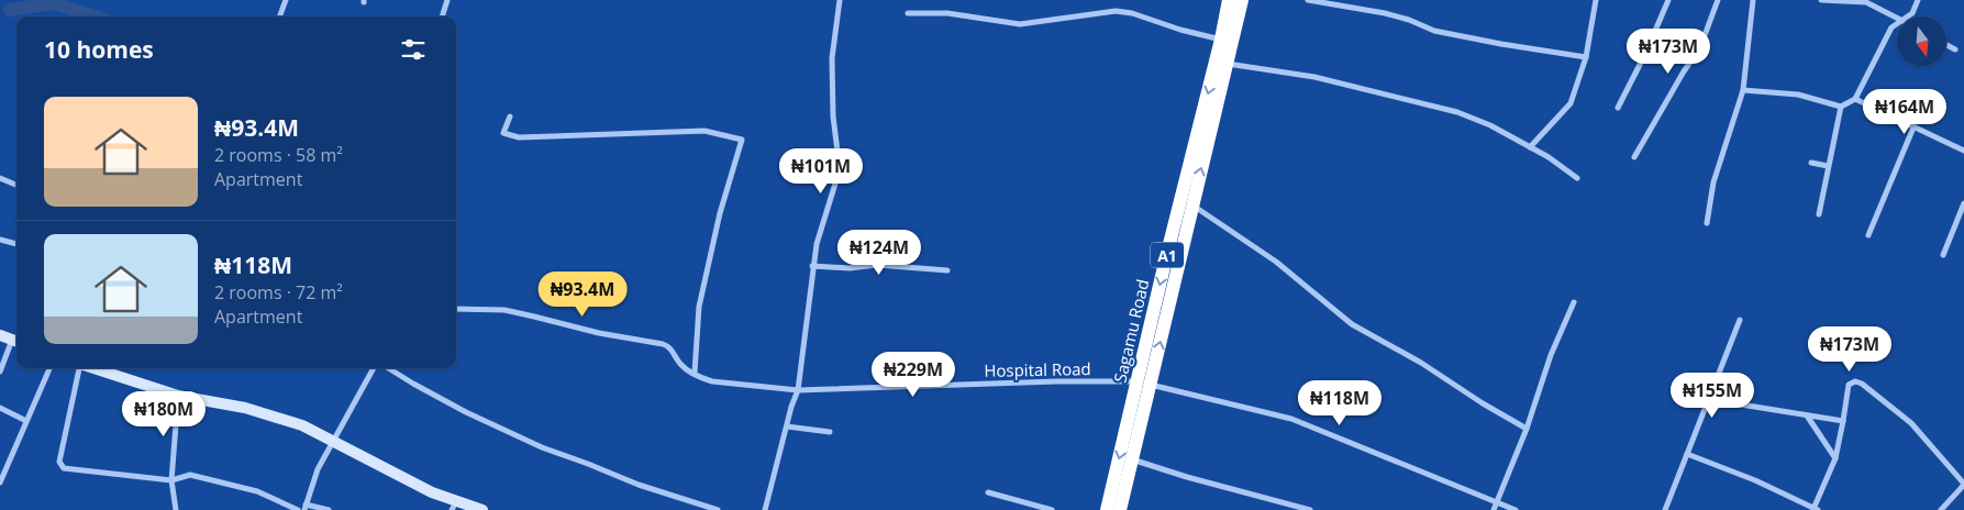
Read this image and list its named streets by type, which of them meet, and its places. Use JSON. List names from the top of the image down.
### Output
{
  "streets": {
    "highway": ["A1", "Sagamu Road"],
    "street": ["Hospital Road"]
  },
  "crossings": [
    ["Sagamu Road", "Hospital Road"]
  ],
  "north": "bottom",
  "page": {
    "heading": "10 homes",
    "price": [
      "₦173M",
      "₦164M",
      "₦101M",
      "₦124M",
      "₦93.4M",
      "₦173M",
      "₦229M",
      "₦155M",
      "₦118M",
      "₦180M"
    ],
    "list": [
      {
        "name": "₦93.4M",
        "note": "2 rooms · 58 m² · Apartment"
      },
      {
        "name": "₦118M",
        "note": "2 rooms · 72 m² · Apartment"
      }
    ]
  }
}
